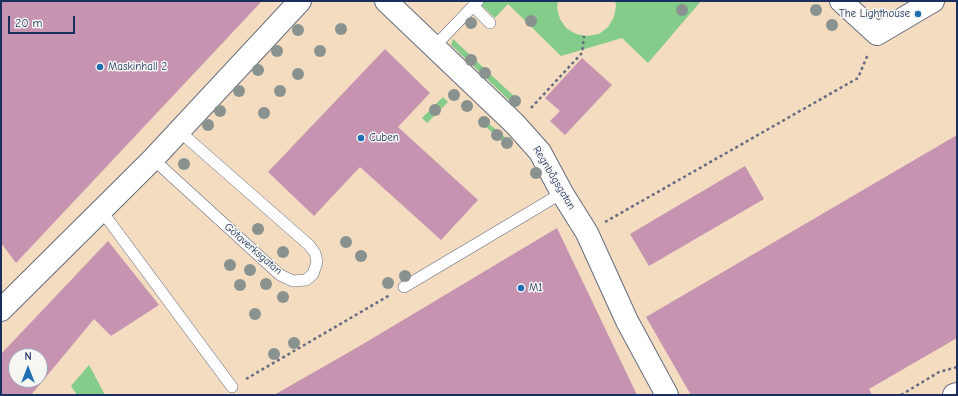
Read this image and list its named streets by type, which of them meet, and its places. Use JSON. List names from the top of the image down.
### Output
{
  "streets": {
    "street": ["Regnbågsgatan"],
    "lane": ["Götaverksgatan"]
  },
  "places": [
    "The Lighthouse",
    "Maskinhall 2",
    "Cuben",
    "M1"
  ],
  "scale_bar": "20 m",
  "north": "top"
}
